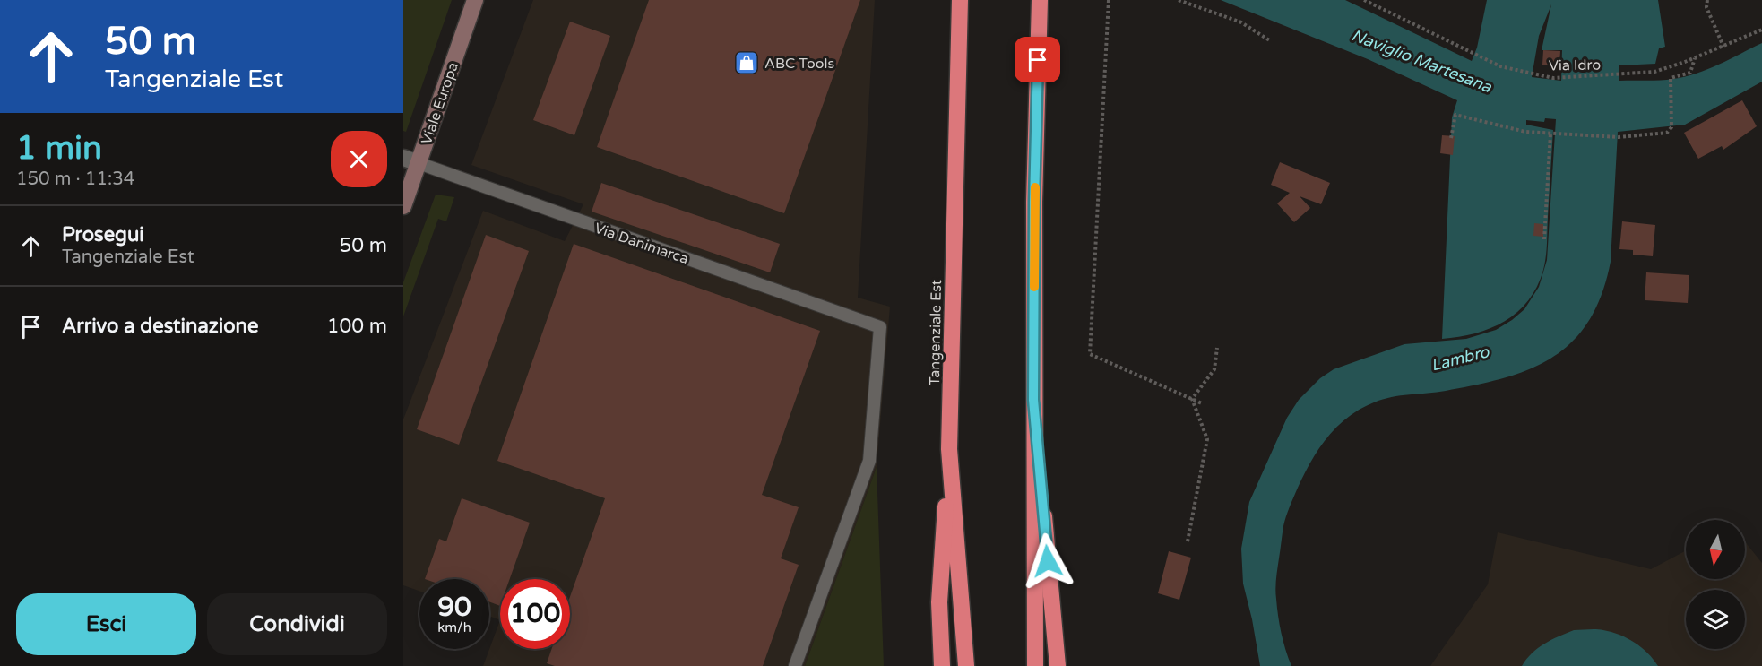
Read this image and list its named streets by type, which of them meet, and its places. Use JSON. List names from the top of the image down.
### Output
{
  "streets": {
    "highway": ["Tangenziale Est"],
    "street": ["Viale Europa"],
    "lane": ["Via Danimarca"],
    "path": ["Via Idro"]
  },
  "crossings": [
    ["Viale Europa", "Via Danimarca"]
  ],
  "water": ["Naviglio Martesana", "Lambro"],
  "places": {
    "shop": ["ABC Tools"]
  },
  "north": "bottom",
  "page": {
    "turn": ["50 m", "Tangenziale Est"],
    "heading": ["1 min", "150 m · 11:34"],
    "list": [
      {
        "name": "Prosegui",
        "note": "Tangenziale Est",
        "value": "50 m"
      },
      {
        "name": "Arrivo a destinazione",
        "value": "100 m"
      }
    ],
    "speed": "90 km/h",
    "limit": "100",
    "buttons": ["Esci", "Condividi"]
  }
}
